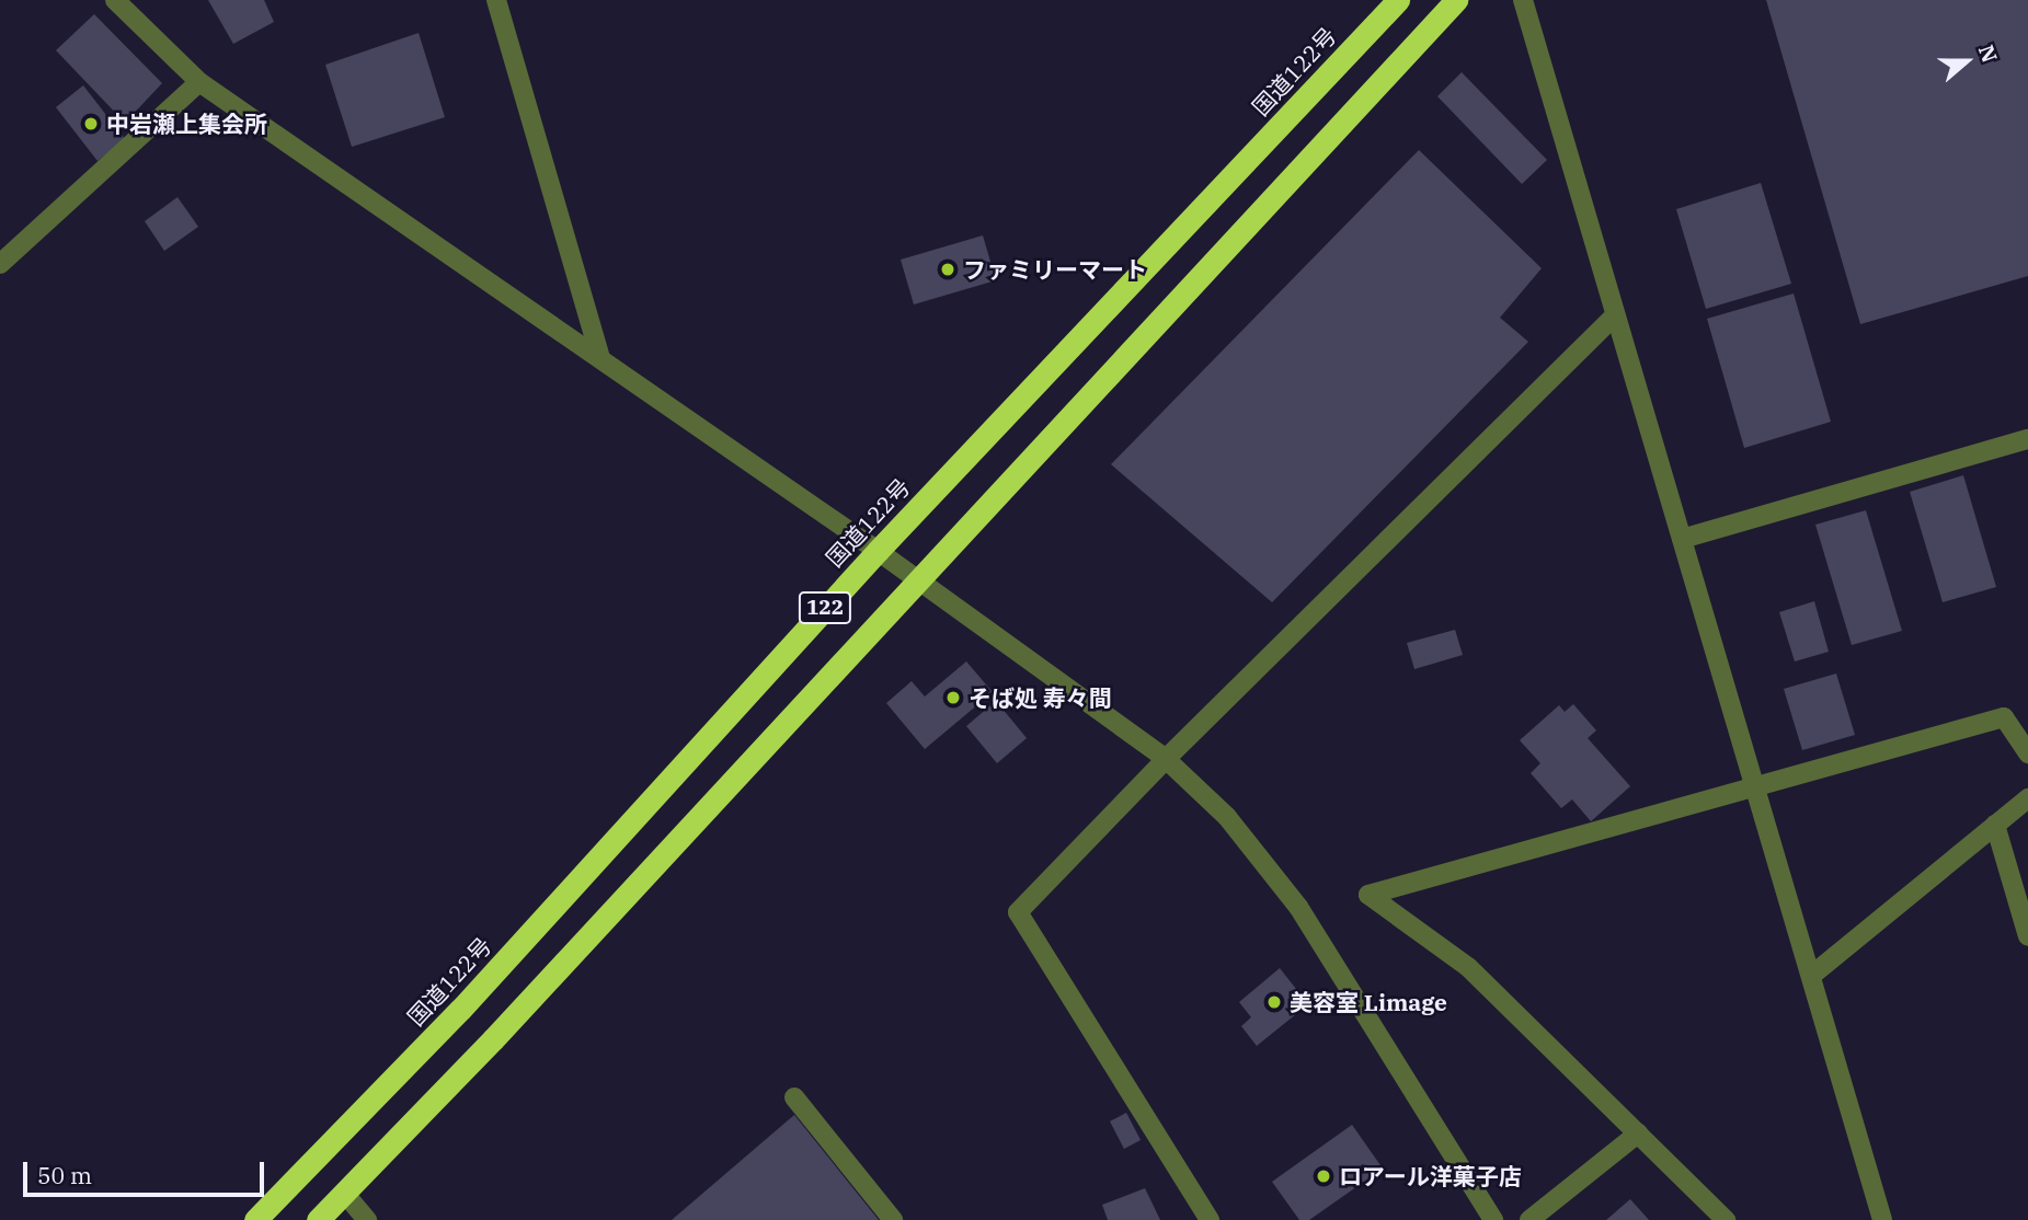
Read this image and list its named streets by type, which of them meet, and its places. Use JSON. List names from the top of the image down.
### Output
{
  "streets": {
    "highway": ["国道122号", "122"]
  },
  "places": [
    "中岩瀬上集会所",
    "ファミリーマート",
    "そば処 寿々間",
    "美容室 Limage",
    "ロアール洋菓子店"
  ],
  "scale_bar": "50 m",
  "north": "right"
}
